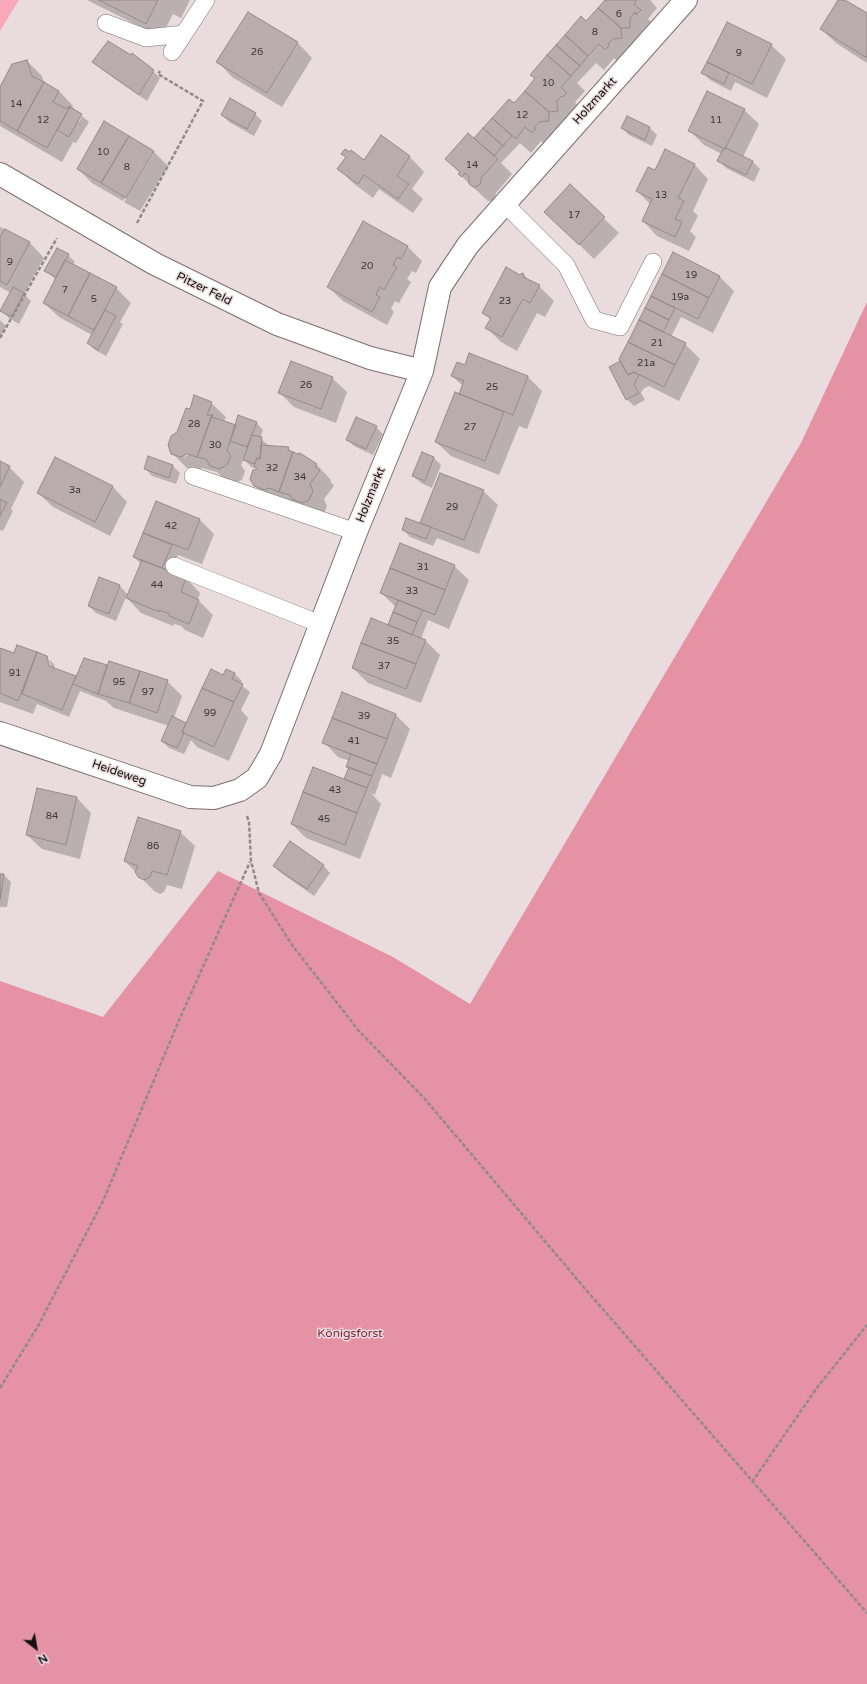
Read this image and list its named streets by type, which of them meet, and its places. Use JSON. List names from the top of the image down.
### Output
{
  "streets": {
    "street": ["Holzmarkt", "Pitzer Feld", "Heideweg"]
  },
  "crossings": [
    ["Holzmarkt", "Pitzer Feld"],
    ["Holzmarkt", "Heideweg"]
  ],
  "parks": ["Königsforst"],
  "house_numbers": [
    "6",
    "8",
    "26",
    "9",
    "10",
    "14",
    "12",
    "12",
    "11",
    "10",
    "14",
    "8",
    "13",
    "17",
    "9",
    "20",
    "19",
    "7",
    "19a",
    "5",
    "23",
    "21",
    "21a",
    "26",
    "25",
    "28",
    "27",
    "30",
    "32",
    "34",
    "3a",
    "29",
    "42",
    "31",
    "44",
    "33",
    "35",
    "37",
    "91",
    "95",
    "97",
    "99",
    "39",
    "41",
    "43",
    "84",
    "45",
    "86"
  ],
  "north": "bottom right"
}
